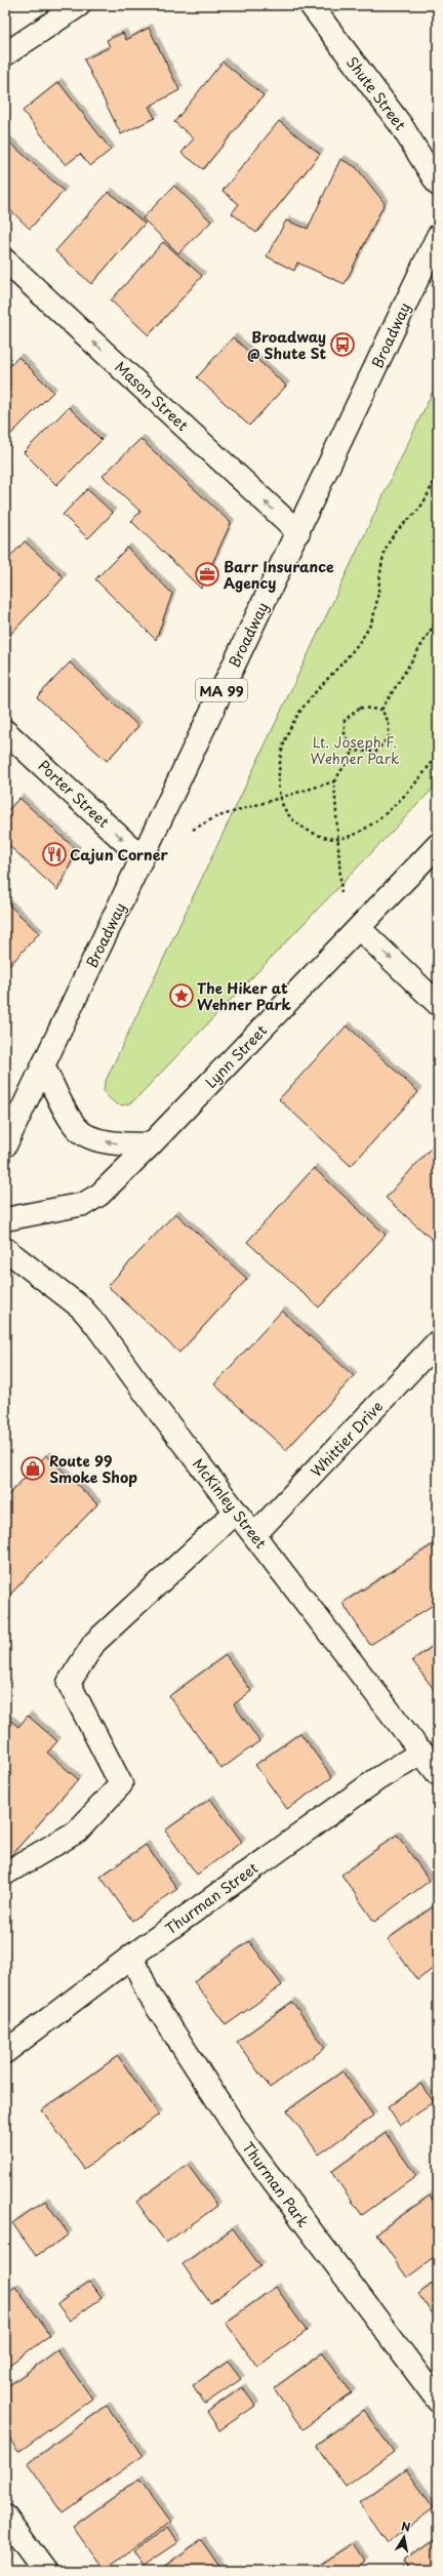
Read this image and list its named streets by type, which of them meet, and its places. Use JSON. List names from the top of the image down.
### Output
{
  "streets": {
    "street": [
      "Shute Street",
      "Broadway",
      "Mason Street",
      "MA 99",
      "Porter Street",
      "Lynn Street",
      "Whittier Drive",
      "McKinley Street",
      "Thurman Street",
      "Thurman Park"
    ]
  },
  "crossings": [
    ["Broadway", "Mason Street"],
    ["Broadway", "Porter Street"],
    ["Whittier Drive", "McKinley Street"],
    ["McKinley Street", "Thurman Street"],
    ["Thurman Street", "Thurman Park"]
  ],
  "one_way": ["Mason Street", "Porter Street"],
  "parks": ["Lt. Joseph F. Wehner Park"],
  "places": {
    "bus stop": ["Broadway @ Shute St"],
    "office": ["Barr Insurance Agency"],
    "restaurant": ["Cajun Corner"],
    "place": ["The Hiker at Wehner Park"],
    "shop": ["Route 99 Smoke Shop"]
  },
  "north": "top"
}
